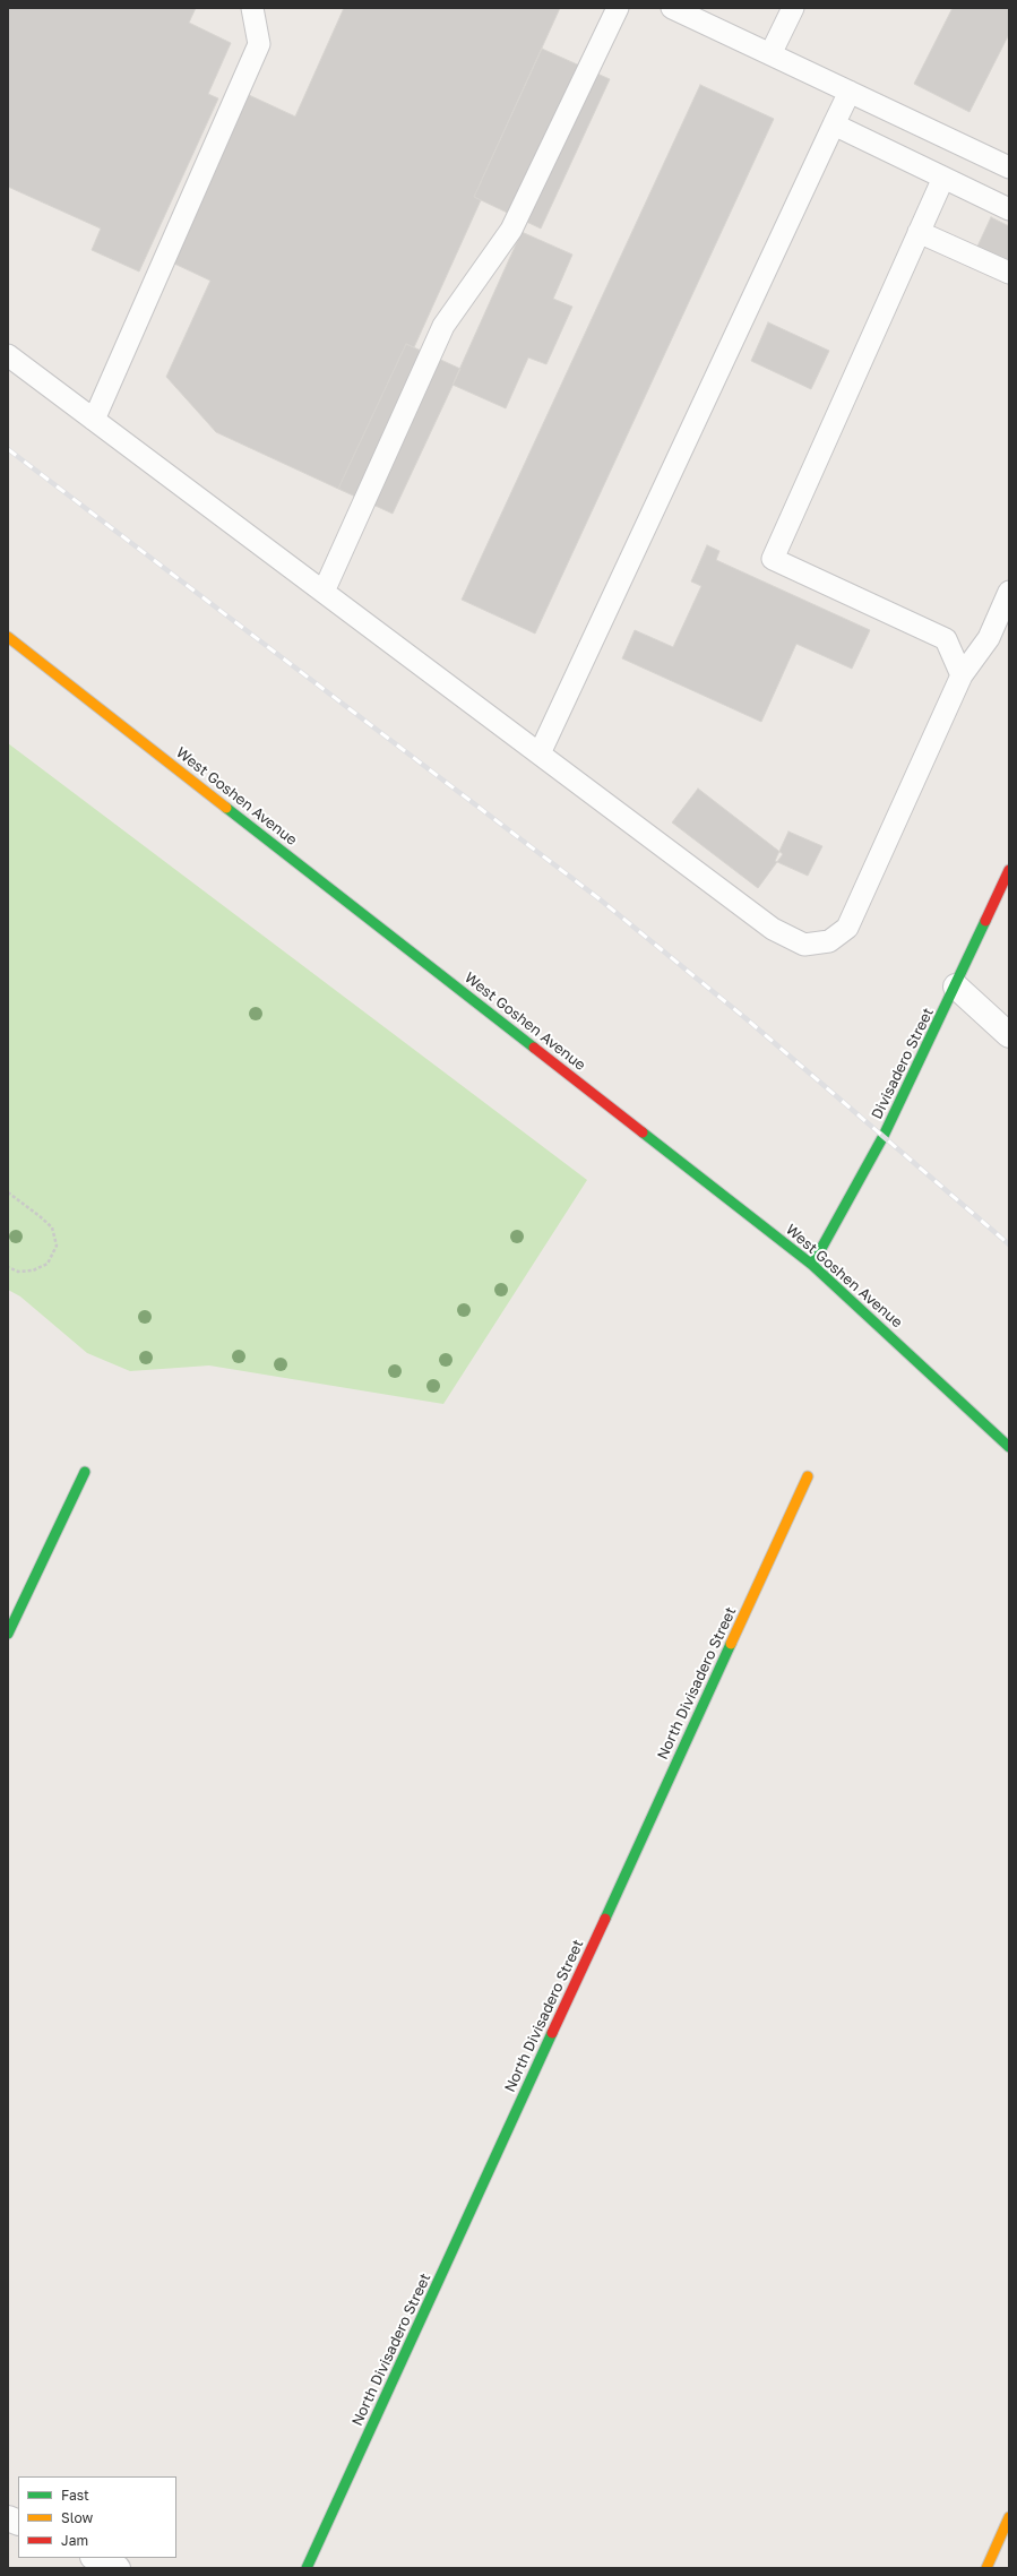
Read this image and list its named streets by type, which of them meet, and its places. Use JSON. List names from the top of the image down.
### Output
{
  "streets": {
    "street": ["West Goshen Avenue", "Divisadero Street", "North Divisadero Street"]
  },
  "crossings": [
    ["West Goshen Avenue", "Divisadero Street"]
  ],
  "legend": ["Fast", "Slow", "Jam"]
}
